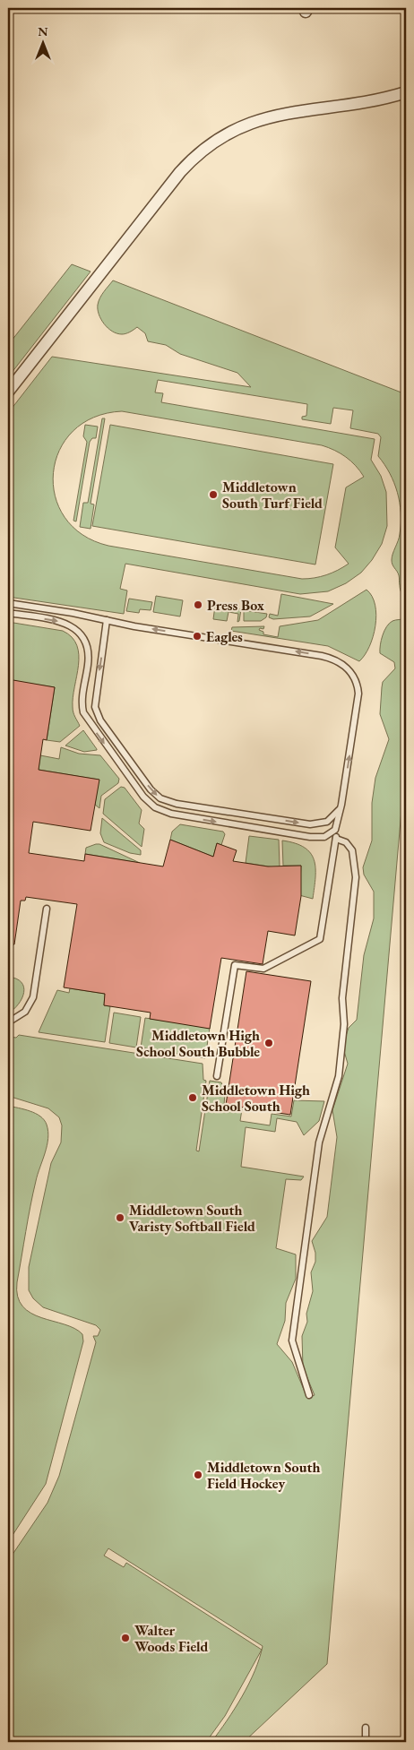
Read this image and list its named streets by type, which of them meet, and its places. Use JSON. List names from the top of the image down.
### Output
{
  "places": [
    "Middletown South Turf Field",
    "Press Box",
    "Eagles",
    "Middletown High School South Bubble",
    "Middletown High School South",
    "Middletown South Varisty Softball Field",
    "Middletown South Field Hockey",
    "Walter Woods Field"
  ],
  "north": "top"
}
